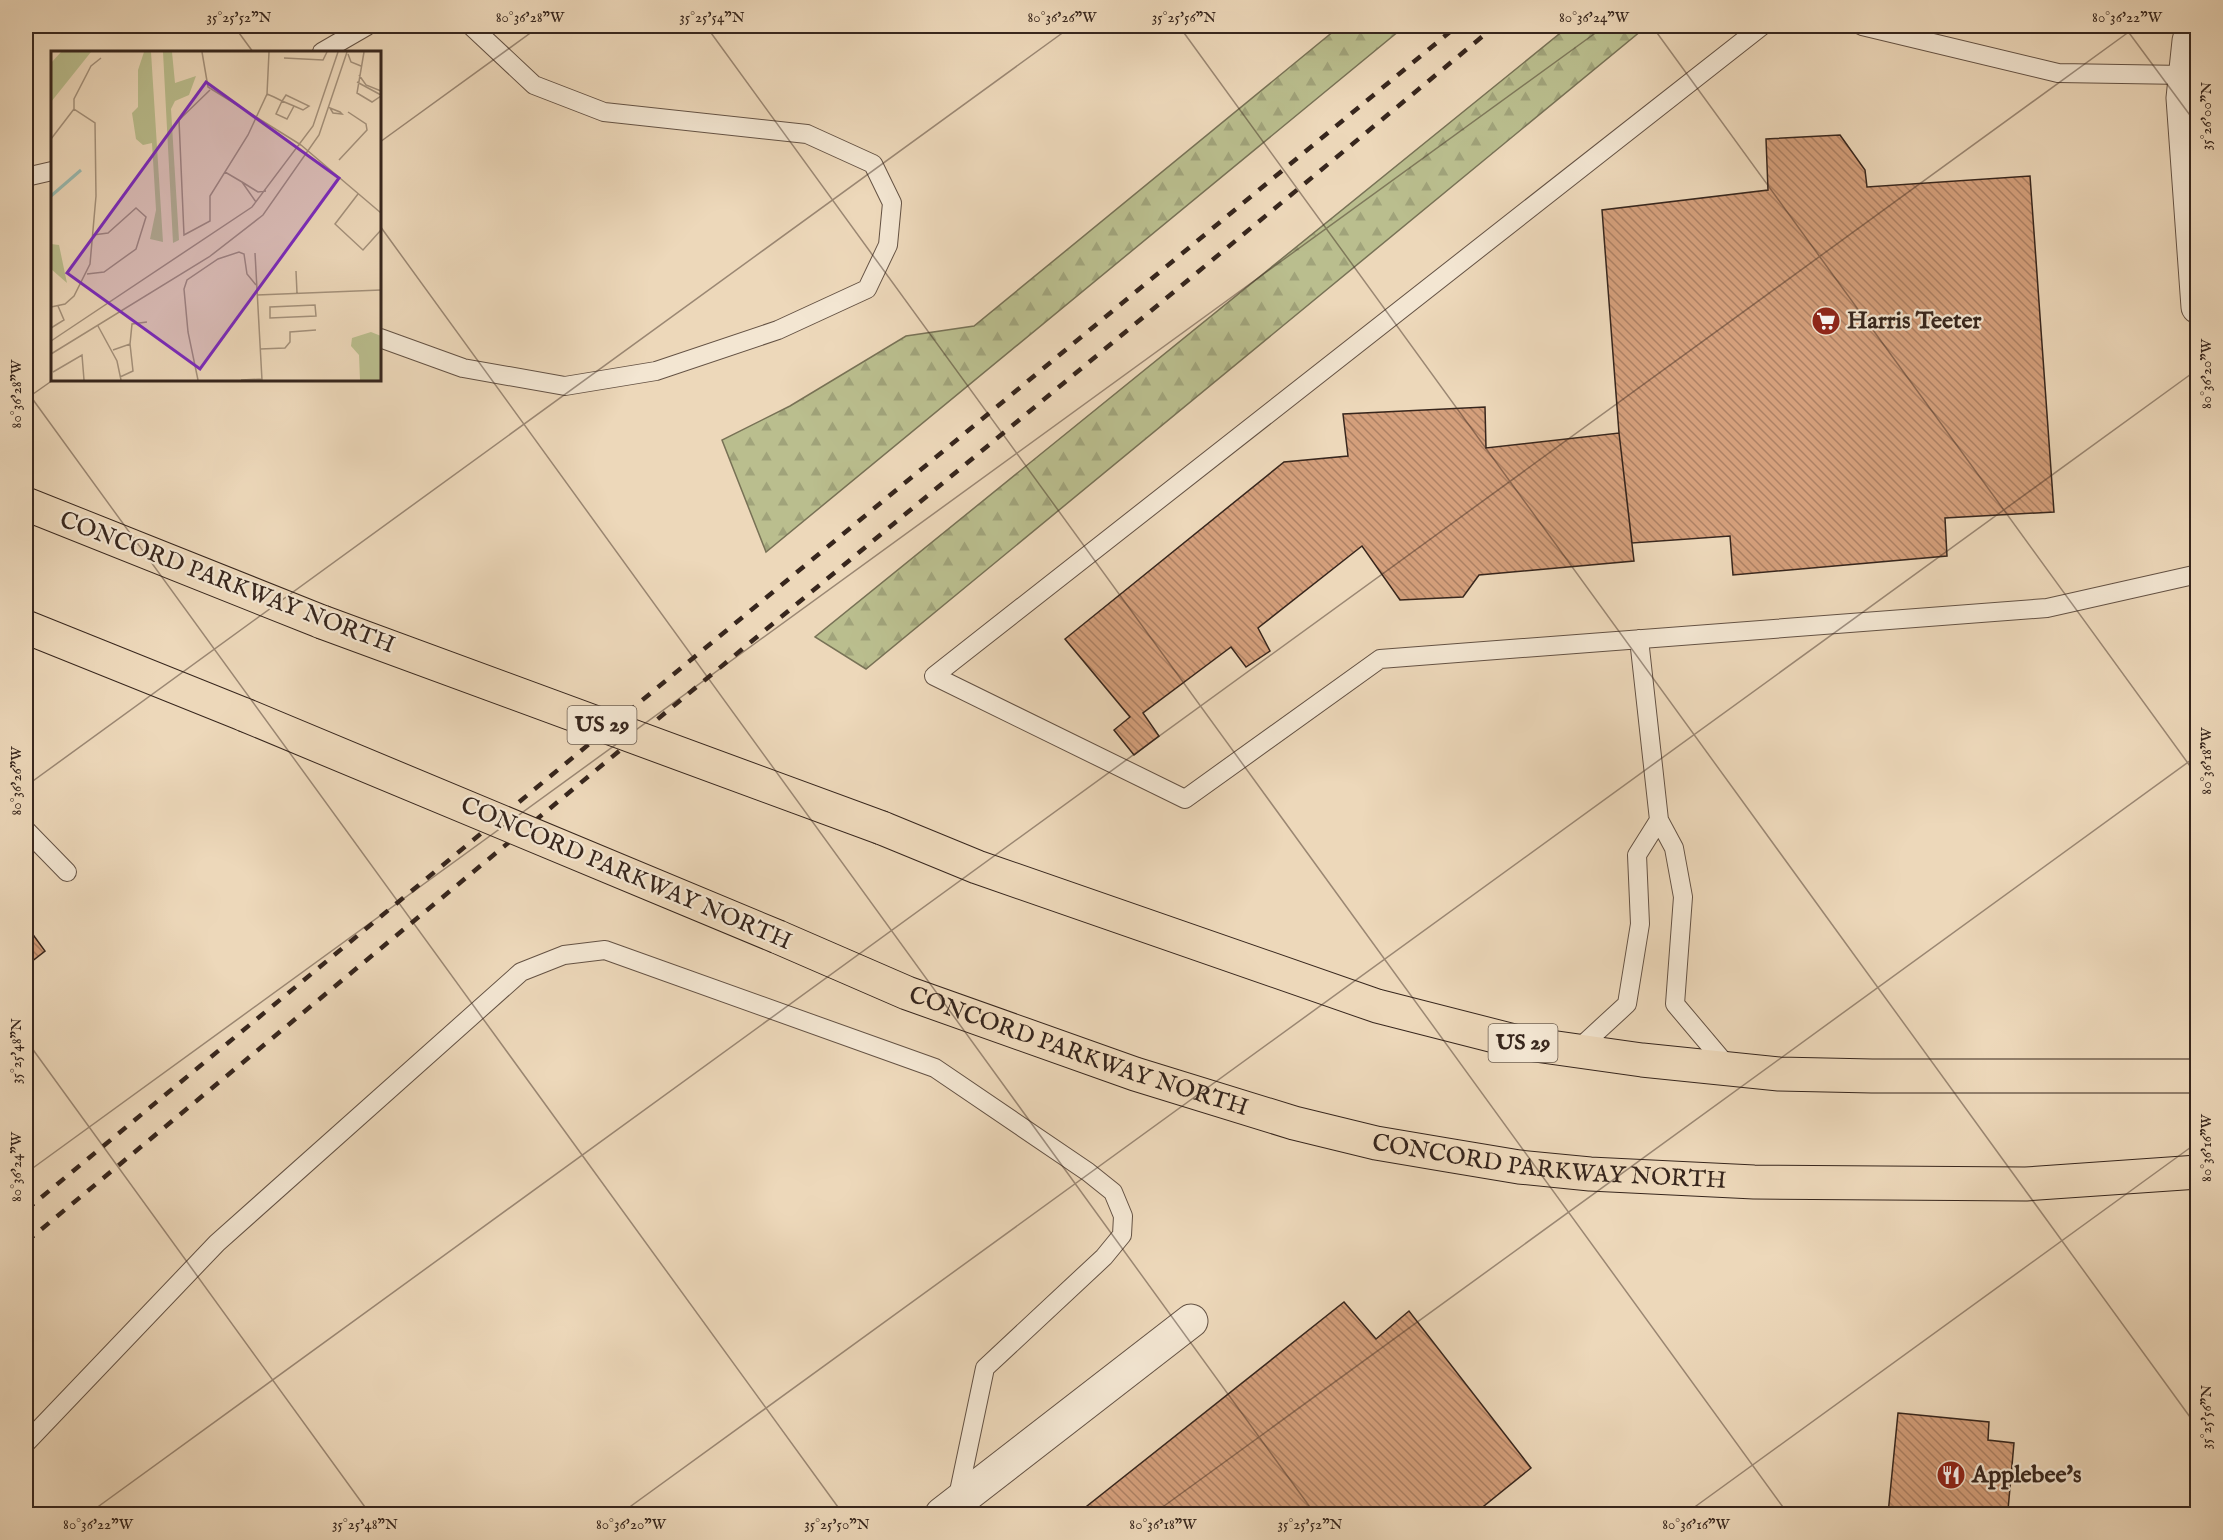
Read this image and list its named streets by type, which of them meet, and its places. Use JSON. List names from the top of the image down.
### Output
{
  "streets": {
    "highway": ["CONCORD PARKWAY NORTH", "US 29"]
  },
  "places": {
    "supermarket": ["Harris Teeter"],
    "restaurant": ["Applebee's"]
  },
  "coordinates": [
    "35°25'52\"N",
    "80°36'28\"W",
    "35°25'54\"N",
    "80°36'26\"W",
    "35°25'56\"N",
    "80°36'24\"W",
    "80°36'22\"W",
    "35°26'00\"N",
    "80°36'20\"W",
    "80°36'18\"W",
    "35°25'48\"N",
    "80°36'16\"W",
    "35°25'50\"N"
  ]
}
